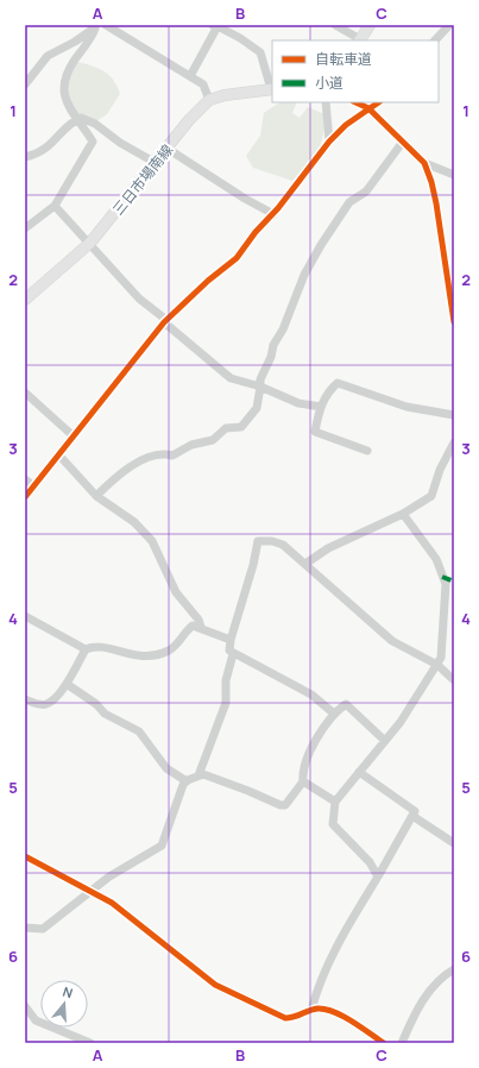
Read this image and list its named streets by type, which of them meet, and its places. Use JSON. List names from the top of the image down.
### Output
{
  "streets": {
    "main road": ["三日市場南線"]
  },
  "legend": ["自転車道", "小道"],
  "north": "top",
  "grid": {
    "columns": ["A", "B", "C"],
    "rows": [
      "1",
      "2",
      "3",
      "4",
      "5",
      "6"
    ]
  }
}
